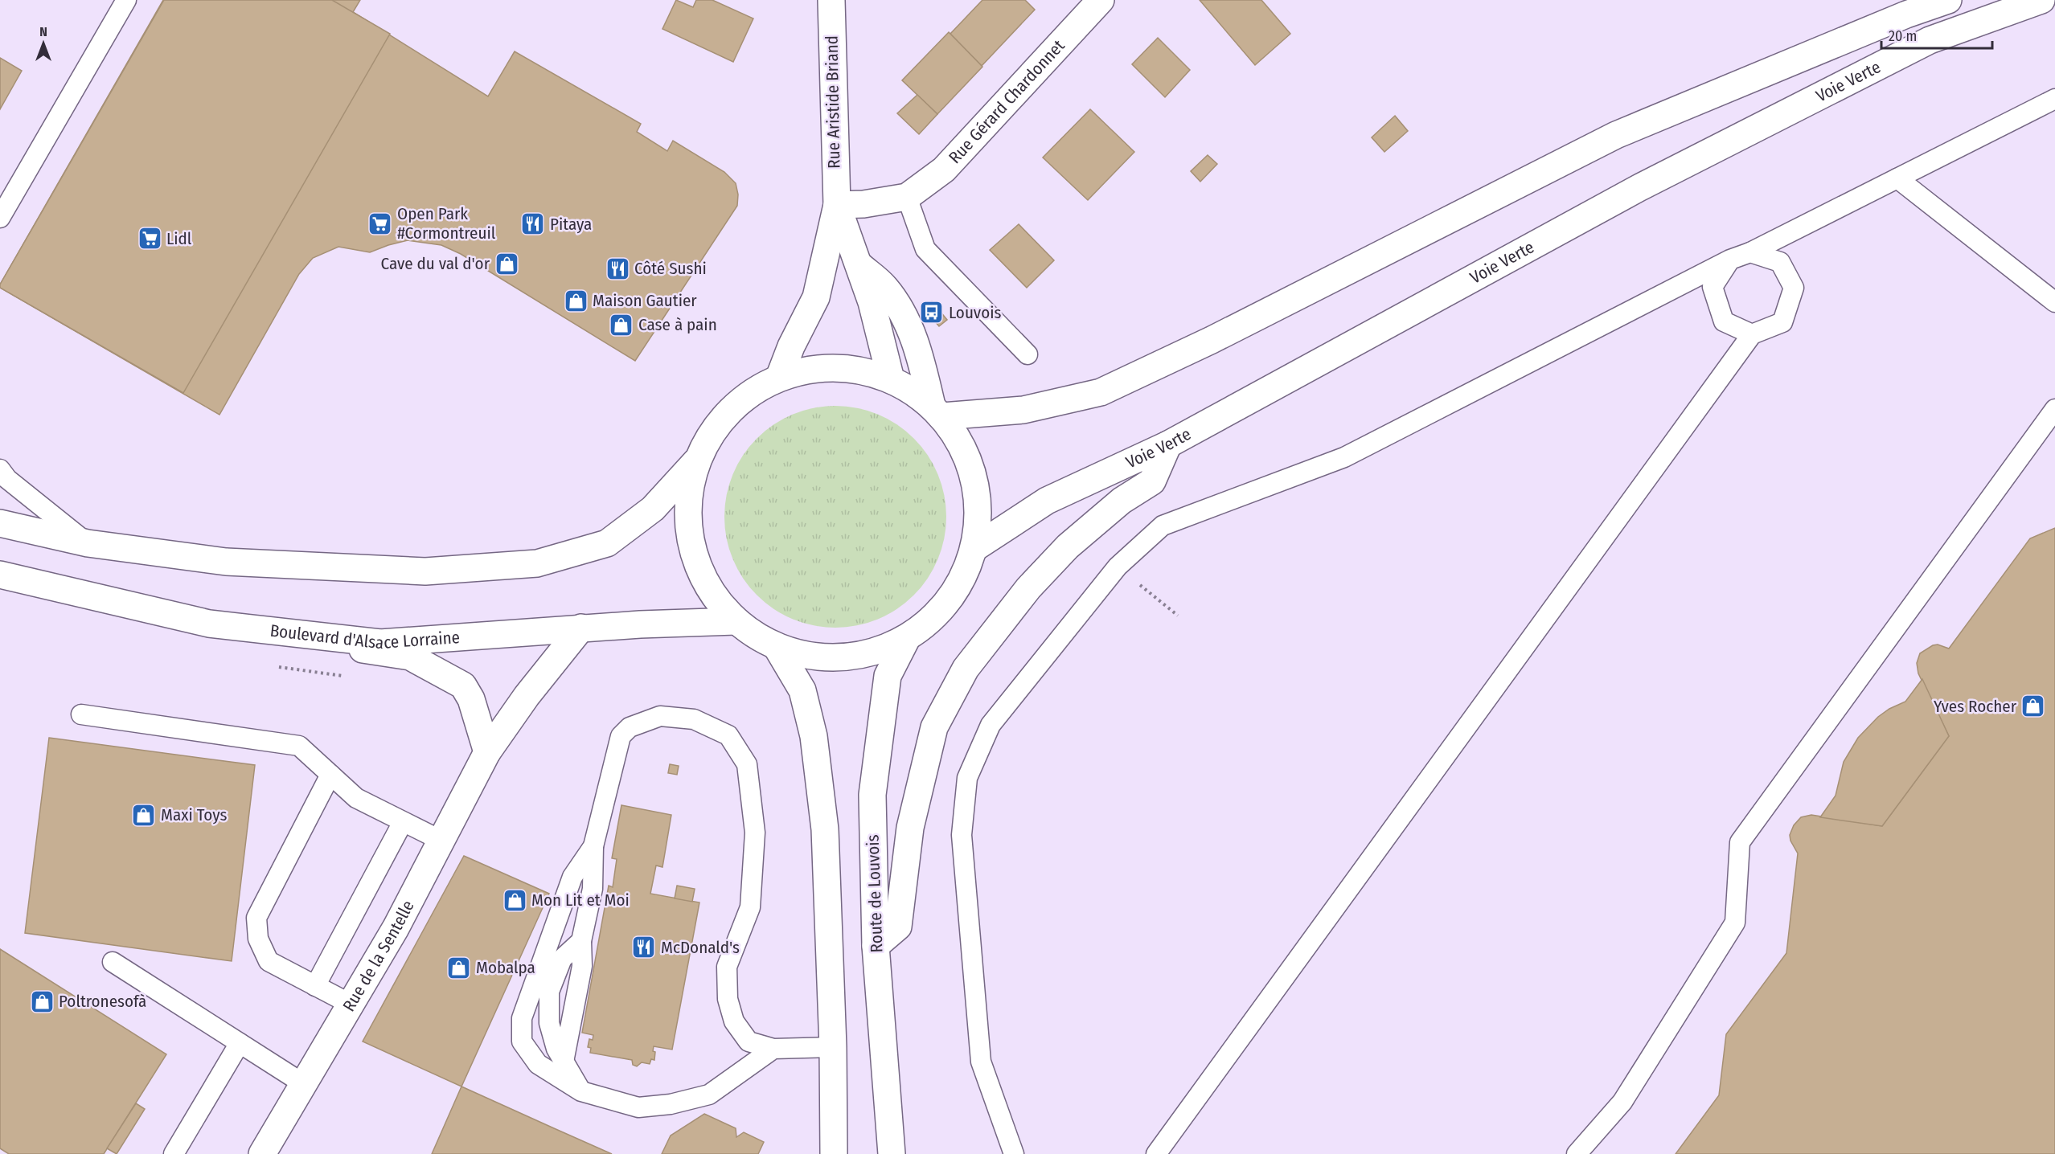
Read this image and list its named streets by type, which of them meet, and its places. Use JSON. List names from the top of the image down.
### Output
{
  "streets": {
    "main road": [
      "Voie Verte",
      "Rue Gérard Chardonnet",
      "Rue Aristide Briand",
      "Boulevard d'Alsace Lorraine",
      "Route de Louvois",
      "Rue de la Sentelle"
    ]
  },
  "crossings": [
    ["Rue Gérard Chardonnet", "Rue Aristide Briand"],
    ["Boulevard d'Alsace Lorraine", "Rue de la Sentelle"]
  ],
  "places": {
    "supermarket": ["Open Park #Cormontreuil", "Lidl"],
    "restaurant": ["Pitaya", "Côté Sushi", "McDonald's"],
    "shop": [
      "Cave du val d'or",
      "Maison Gautier",
      "Case à pain",
      "Yves Rocher",
      "Maxi Toys",
      "Mon Lit et Moi",
      "Mobalpa",
      "Poltronesofà"
    ],
    "bus stop": ["Louvois"]
  },
  "scale_bar": "20 m",
  "north": "top"
}
